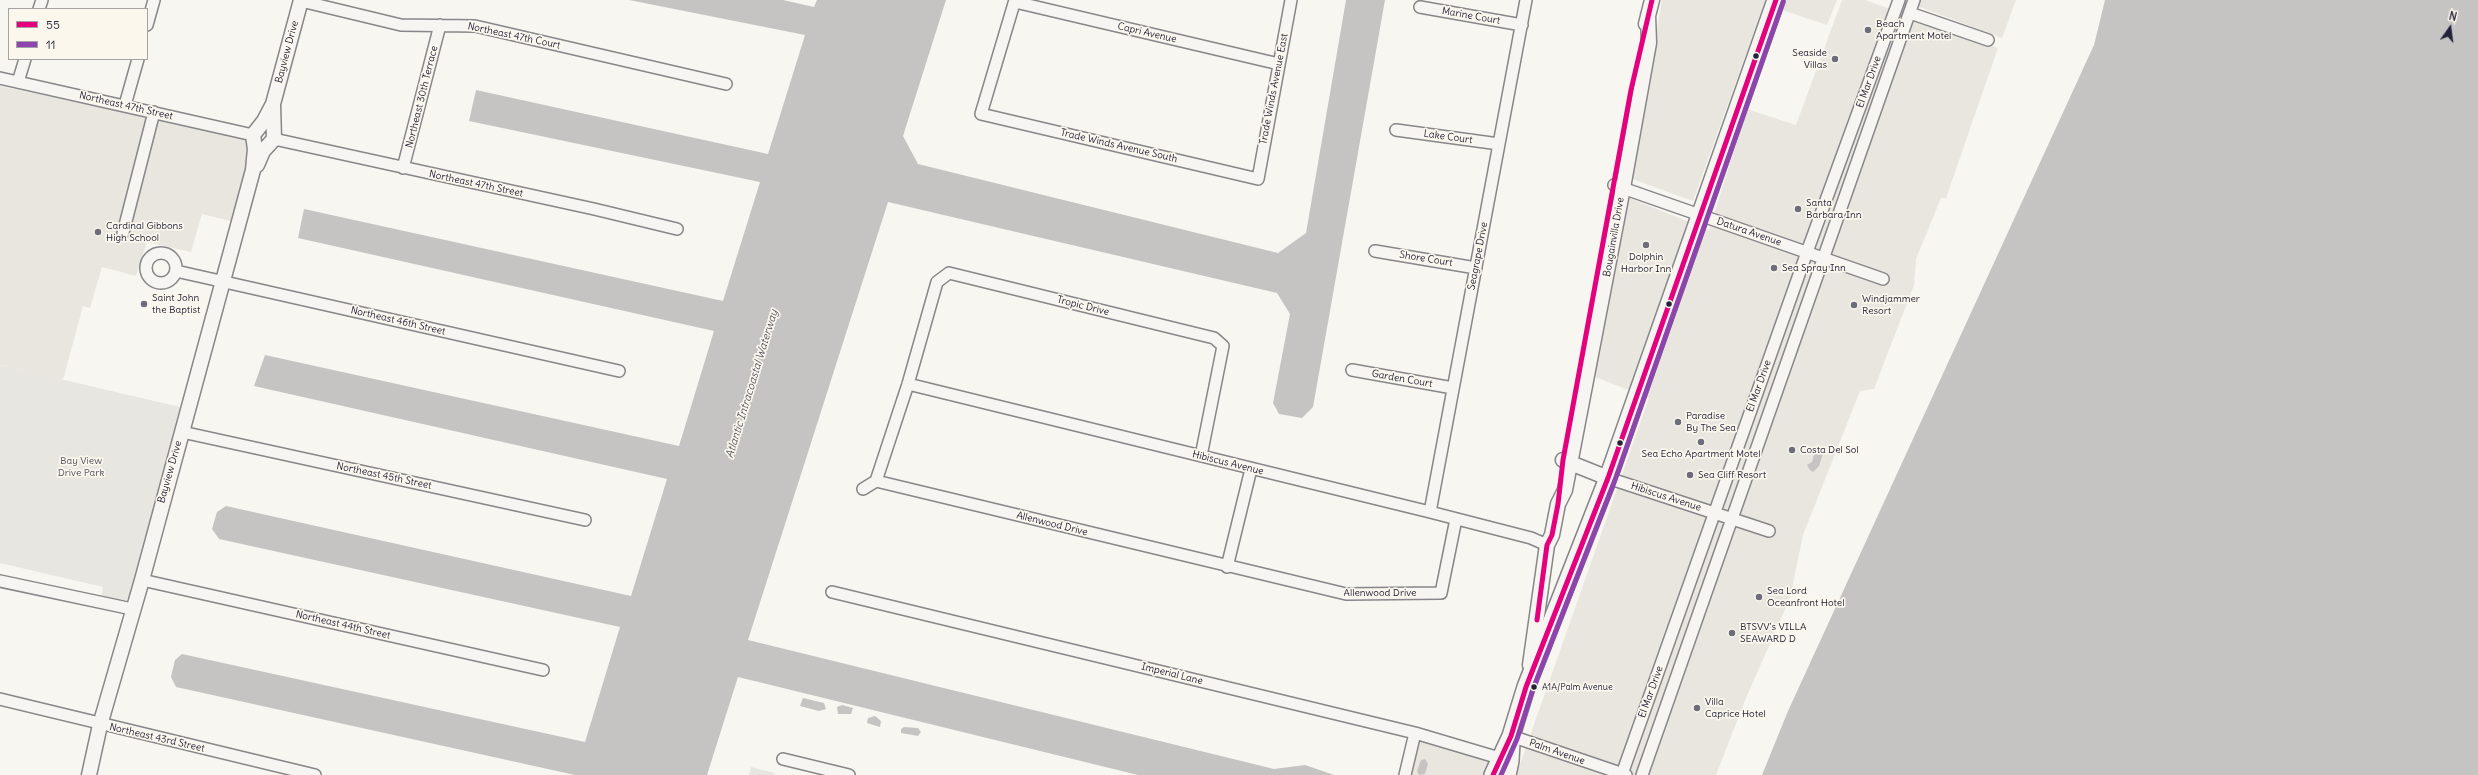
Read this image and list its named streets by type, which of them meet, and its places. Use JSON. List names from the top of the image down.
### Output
{
  "streets": {
    "street": [
      "Marine Court",
      "Capri Avenue",
      "Northeast 47th Court",
      "Bayview Drive",
      "El Mar Drive",
      "Trade Winds Avenue East",
      "Northeast 30th Terrace",
      "Northeast 47th Street",
      "Lake Court",
      "Trade Winds Avenue South",
      "Datura Avenue",
      "Bougainvilla Drive",
      "Seagrape Drive",
      "Shore Court",
      "Tropic Drive",
      "Northeast 46th Street",
      "Garden Court",
      "Hibiscus Avenue",
      "Northeast 45th Street",
      "Allenwood Drive",
      "Northeast 44th Street",
      "Imperial Lane",
      "Northeast 43rd Street",
      "Palm Avenue"
    ]
  },
  "crossings": [
    ["Marine Court", "Seagrape Drive"],
    ["Capri Avenue", "Trade Winds Avenue East"],
    ["Capri Avenue", "Trade Winds Avenue South"],
    ["Northeast 47th Court", "Bayview Drive"],
    ["Northeast 47th Court", "Northeast 30th Terrace"],
    ["Bayview Drive", "Northeast 47th Street"],
    ["Bayview Drive", "Northeast 46th Street"],
    ["Bayview Drive", "Northeast 45th Street"],
    ["Bayview Drive", "Northeast 44th Street"],
    ["Bayview Drive", "Northeast 43rd Street"],
    ["El Mar Drive", "Datura Avenue"],
    ["El Mar Drive", "Hibiscus Avenue"],
    ["El Mar Drive", "Palm Avenue"],
    ["Trade Winds Avenue East", "Trade Winds Avenue South"],
    ["Northeast 30th Terrace", "Northeast 47th Street"],
    ["Lake Court", "Seagrape Drive"],
    ["Datura Avenue", "Bougainvilla Drive"],
    ["Bougainvilla Drive", "Hibiscus Avenue"],
    ["Seagrape Drive", "Shore Court"],
    ["Seagrape Drive", "Garden Court"],
    ["Seagrape Drive", "Hibiscus Avenue"],
    ["Tropic Drive", "Hibiscus Avenue"],
    ["Hibiscus Avenue", "Allenwood Drive"]
  ],
  "water": ["Atlantic Intracoastal Waterway"],
  "parks": ["Bay View Drive Park"],
  "places": [
    "Beach Apartment Motel",
    "Seaside Villas",
    "Santa Barbara Inn",
    "Cardinal Gibbons High School",
    "Dolphin Harbor Inn",
    "Sea Spray Inn",
    "Saint John the Baptist",
    "Windjammer Resort",
    "Paradise By The Sea",
    "Sea Echo Apartment Motel",
    "Costa Del Sol",
    "Sea Cliff Resort",
    "Sea Lord Oceanfront Hotel",
    "BTSVV's VILLA SEAWARD D",
    "A1A/Palm Avenue",
    "Villa Caprice Hotel"
  ],
  "lines": ["transit line 55", "transit line 11"],
  "legend": ["55", "11"],
  "north": "top"
}
